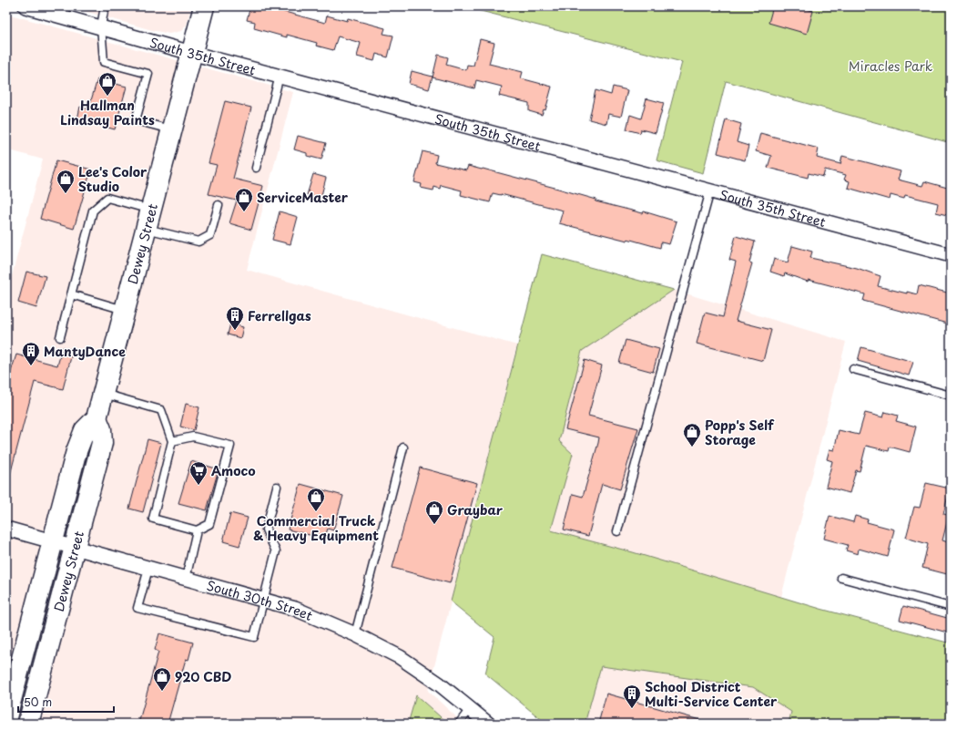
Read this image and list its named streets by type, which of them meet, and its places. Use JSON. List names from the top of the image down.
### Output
{
  "streets": {
    "street": ["South 35th Street", "Dewey Street", "South 30th Street"]
  },
  "crossings": [
    ["South 35th Street", "Dewey Street"],
    ["Dewey Street", "South 30th Street"]
  ],
  "parks": ["Miracles Park"],
  "places": {
    "shop": [
      "Hallman Lindsay Paints",
      "Lee's Color Studio",
      "ServiceMaster",
      "Popp's Self Storage",
      "Commercial Truck & Heavy Equipment",
      "Graybar",
      "920 CBD"
    ],
    "building": ["Ferrellgas", "MantyDance", "School District Multi-Service Center"],
    "supermarket": ["Amoco"]
  },
  "scale_bar": "50 m"
}
